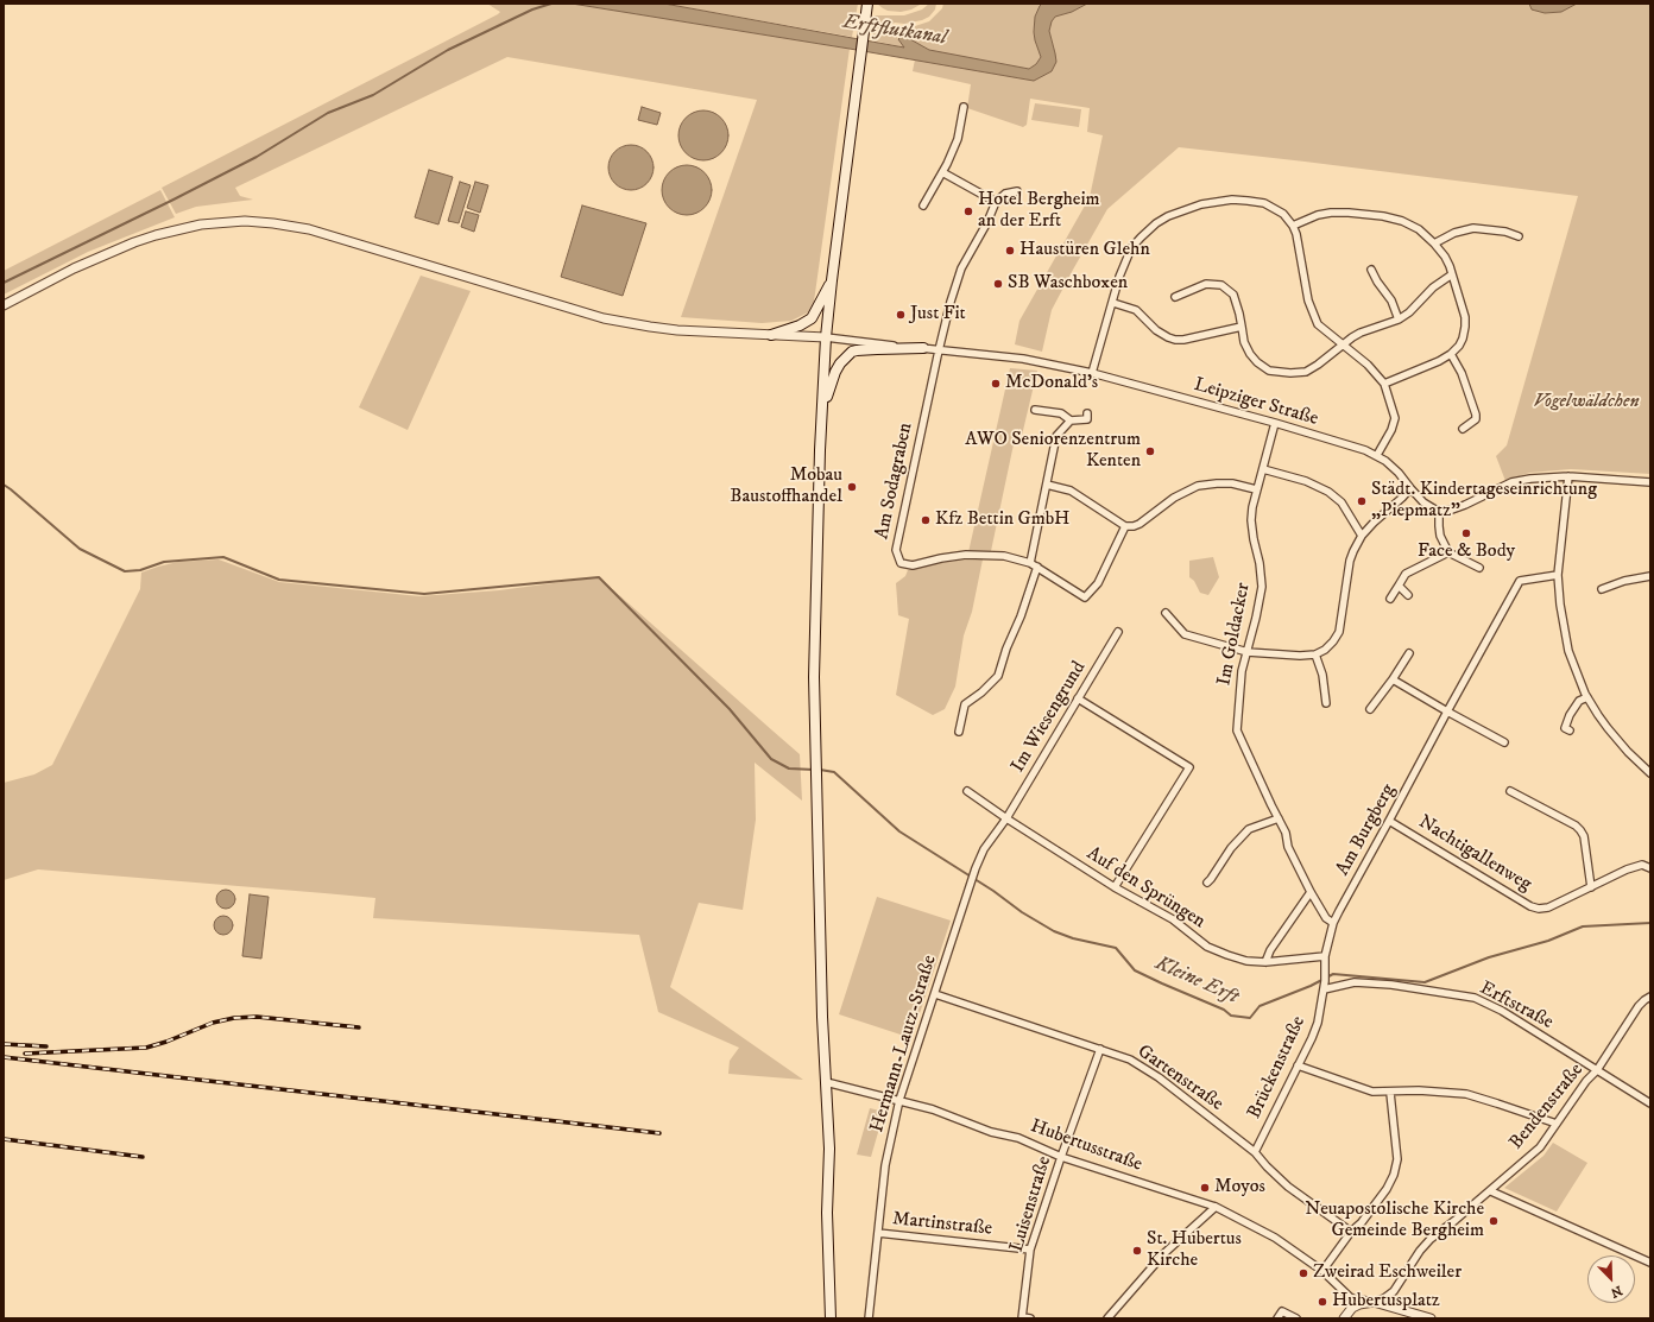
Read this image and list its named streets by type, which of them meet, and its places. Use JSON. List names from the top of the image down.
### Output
{
  "streets": {
    "street": [
      "Leipziger Straße",
      "Am Sodagraben",
      "Im Goldacker",
      "Im Wiesengrund",
      "Am Burgberg",
      "Nachtigallenweg",
      "Auf den Sprüngen",
      "Erftstraße",
      "Hermann-Lautz-Straße",
      "Brückenstraße",
      "Gartenstraße",
      "Bendenstraße",
      "Hubertusstraße",
      "Luisenstraße",
      "Martinstraße"
    ]
  },
  "crossings": [
    ["Leipziger Straße", "Am Sodagraben"],
    ["Leipziger Straße", "Im Goldacker"],
    ["Im Goldacker", "Am Burgberg"],
    ["Im Wiesengrund", "Auf den Sprüngen"],
    ["Im Wiesengrund", "Hermann-Lautz-Straße"],
    ["Am Burgberg", "Nachtigallenweg"],
    ["Am Burgberg", "Auf den Sprüngen"],
    ["Am Burgberg", "Brückenstraße"],
    ["Auf den Sprüngen", "Hermann-Lautz-Straße"],
    ["Erftstraße", "Brückenstraße"],
    ["Erftstraße", "Bendenstraße"],
    ["Hermann-Lautz-Straße", "Gartenstraße"],
    ["Hermann-Lautz-Straße", "Hubertusstraße"],
    ["Hermann-Lautz-Straße", "Martinstraße"],
    ["Brückenstraße", "Gartenstraße"],
    ["Gartenstraße", "Luisenstraße"],
    ["Hubertusstraße", "Luisenstraße"],
    ["Luisenstraße", "Martinstraße"]
  ],
  "water": ["Erftflutkanal", "Kleine Erft"],
  "parks": ["Vogelwäldchen"],
  "places": [
    "Hotel Bergheim an der Erft",
    "Haustüren Glehn",
    "SB Waschboxen",
    "Just Fit",
    "McDonald's",
    "AWO Seniorenzentrum Kenten",
    "Mobau Baustoffhandel",
    "Städt. Kindertageseinrichtung „Piepmatz\"",
    "Kfz Bettin GmbH",
    "Face & Body",
    "Moyos",
    "Neuapostolische Kirche Gemeinde Bergheim",
    "St. Hubertus Kirche",
    "Zweirad Eschweiler",
    "Hubertusplatz"
  ],
  "north": "bottom right"
}
